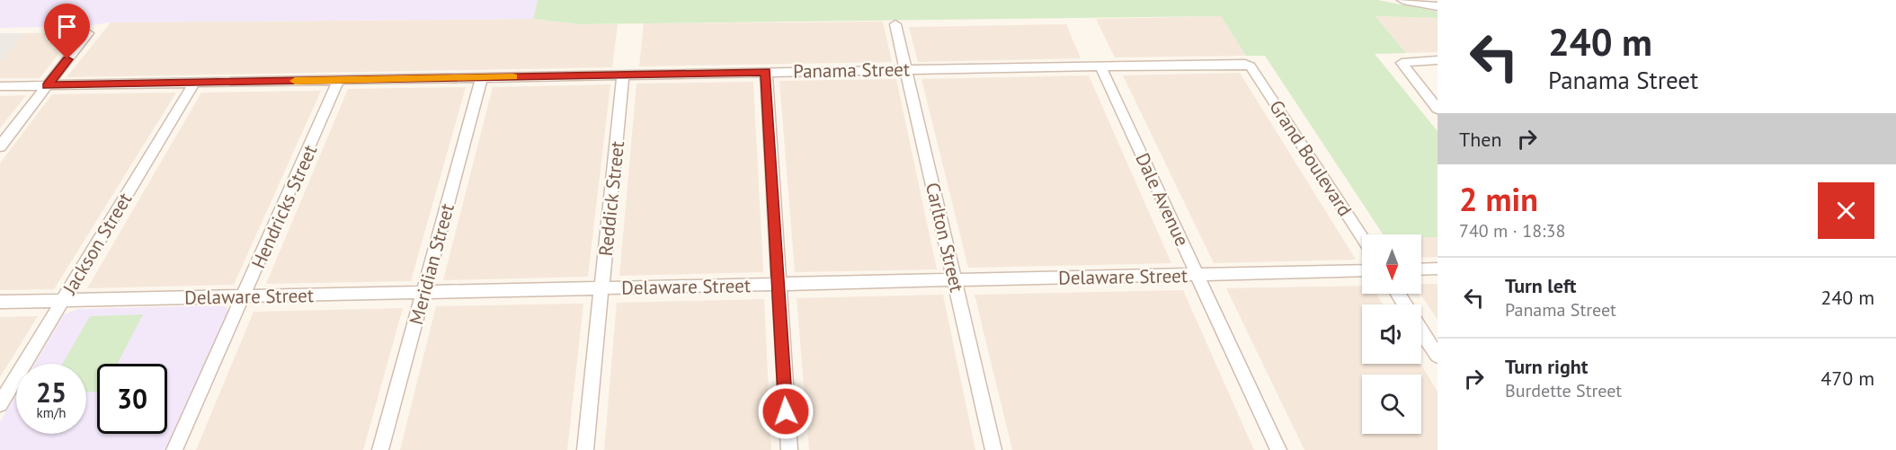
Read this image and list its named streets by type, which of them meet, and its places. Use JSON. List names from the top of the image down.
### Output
{
  "streets": {
    "street": [
      "Panama Street",
      "Grand Boulevard",
      "Reddick Street",
      "Dale Avenue",
      "Hendricks Street",
      "Carlton Street",
      "Jackson Street",
      "Meridian Street",
      "Delaware Street"
    ]
  },
  "crossings": [
    ["Panama Street", "Grand Boulevard"],
    ["Panama Street", "Reddick Street"],
    ["Panama Street", "Dale Avenue"],
    ["Panama Street", "Hendricks Street"],
    ["Panama Street", "Carlton Street"],
    ["Panama Street", "Jackson Street"],
    ["Panama Street", "Meridian Street"],
    ["Reddick Street", "Delaware Street"],
    ["Dale Avenue", "Delaware Street"],
    ["Hendricks Street", "Delaware Street"],
    ["Carlton Street", "Delaware Street"],
    ["Jackson Street", "Delaware Street"],
    ["Meridian Street", "Delaware Street"]
  ],
  "north": "bottom",
  "page": {
    "turn": ["240 m", "Panama Street"],
    "then": "Then",
    "heading": ["2 min", "740 m · 18:38"],
    "list": [
      {
        "name": "Turn left",
        "note": "Panama Street",
        "value": "240 m"
      },
      {
        "name": "Turn right",
        "note": "Burdette Street",
        "value": "470 m"
      }
    ],
    "speed": "25 km/h",
    "limit": "30"
  }
}
